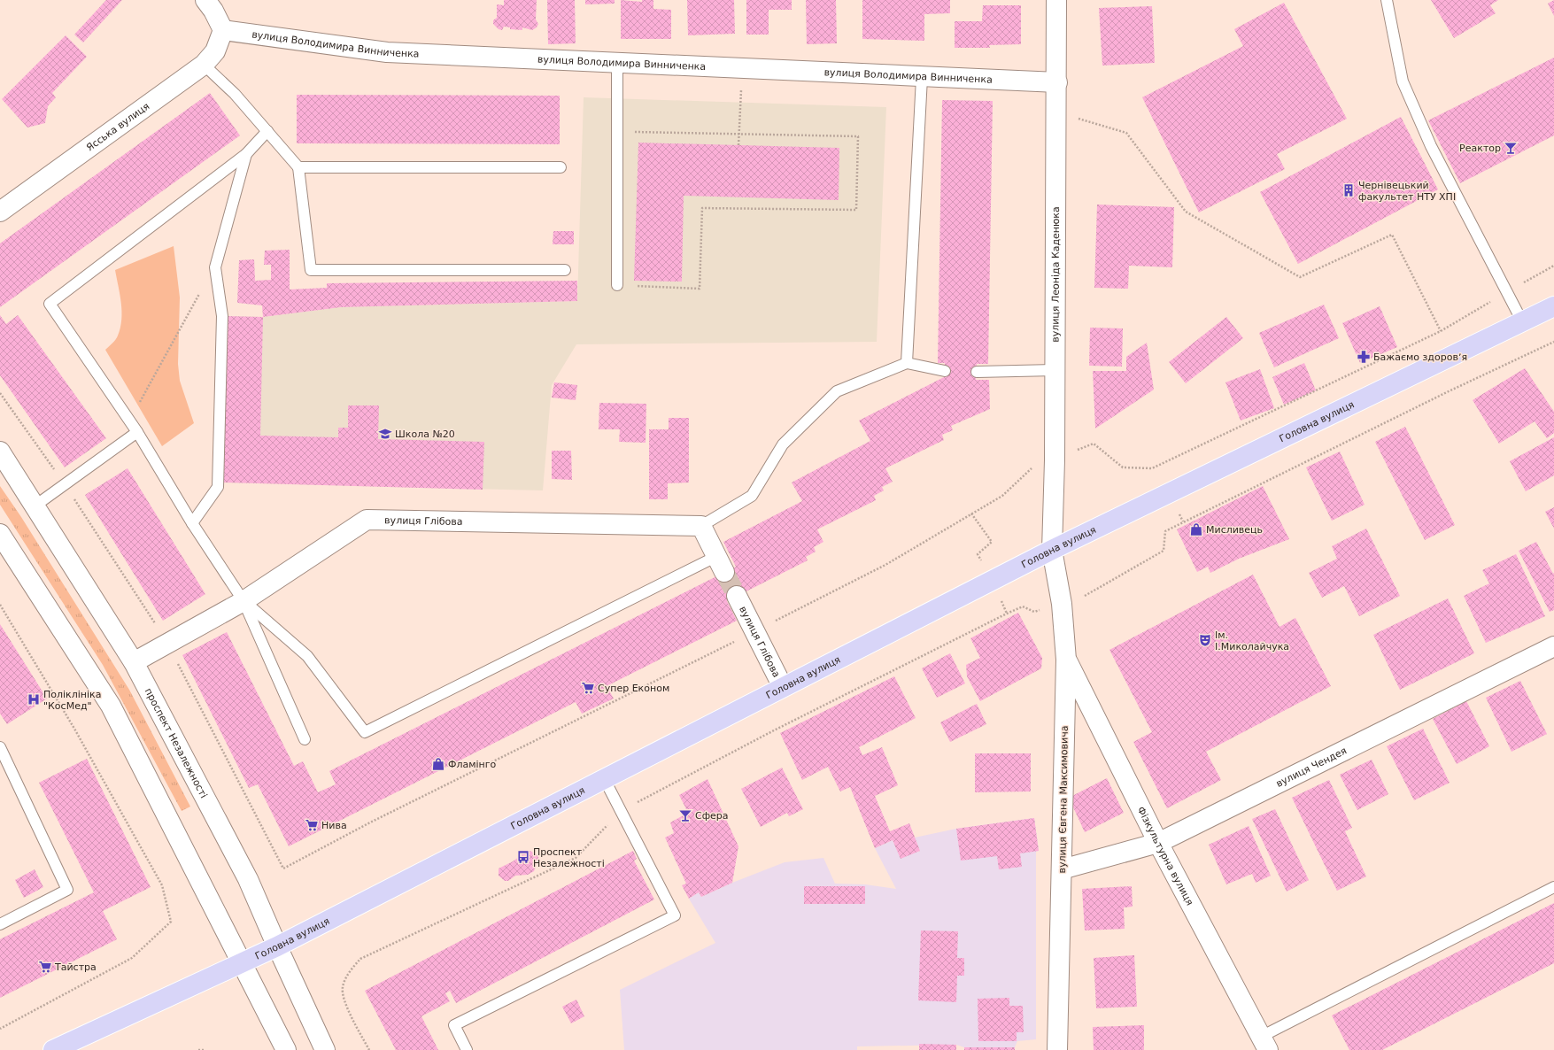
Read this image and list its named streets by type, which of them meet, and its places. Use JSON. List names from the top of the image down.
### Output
{
  "streets": {
    "main road": ["Головна вулиця"],
    "street": [
      "вулиця Володимира Винниченка",
      "Ясська вулиця",
      "вулиця Леоніда Каденюка",
      "вулиця Глібова",
      "проспект Незалежності",
      "вулиця Чендея",
      "вулиця Євгена Максимовича",
      "Фізкультурна вулиця"
    ]
  },
  "crossings": [
    ["вулиця Володимира Винниченка", "Ясська вулиця"],
    ["вулиця Володимира Винниченка", "вулиця Леоніда Каденюка"],
    ["вулиця Леоніда Каденюка", "Головна вулиця"],
    ["вулиця Леоніда Каденюка", "вулиця Євгена Максимовича"],
    ["Головна вулиця", "вулиця Глібова"],
    ["Головна вулиця", "проспект Незалежності"],
    ["Головна вулиця", "вулиця Євгена Максимовича"],
    ["вулиця Глібова", "проспект Незалежності"],
    ["вулиця Чендея", "вулиця Євгена Максимовича"],
    ["вулиця Чендея", "Фізкультурна вулиця"],
    ["вулиця Євгена Максимовича", "Фізкультурна вулиця"]
  ],
  "places": {
    "bar": ["Реактор", "Сфера"],
    "building": ["Чернівецький факультет НТУ ХПІ"],
    "pharmacy": ["Бажаємо здоровʼя"],
    "school or university": ["Школа №20"],
    "shop": ["Мисливець", "Фламінго"],
    "theatre": ["Ім. І.Миколайчука"],
    "supermarket": ["Супер Економ", "Нива", "Тайстра"],
    "hospital": ["Поліклініка \"КосМед\""],
    "bus stop": ["Проспект Незалежності"]
  }
}
